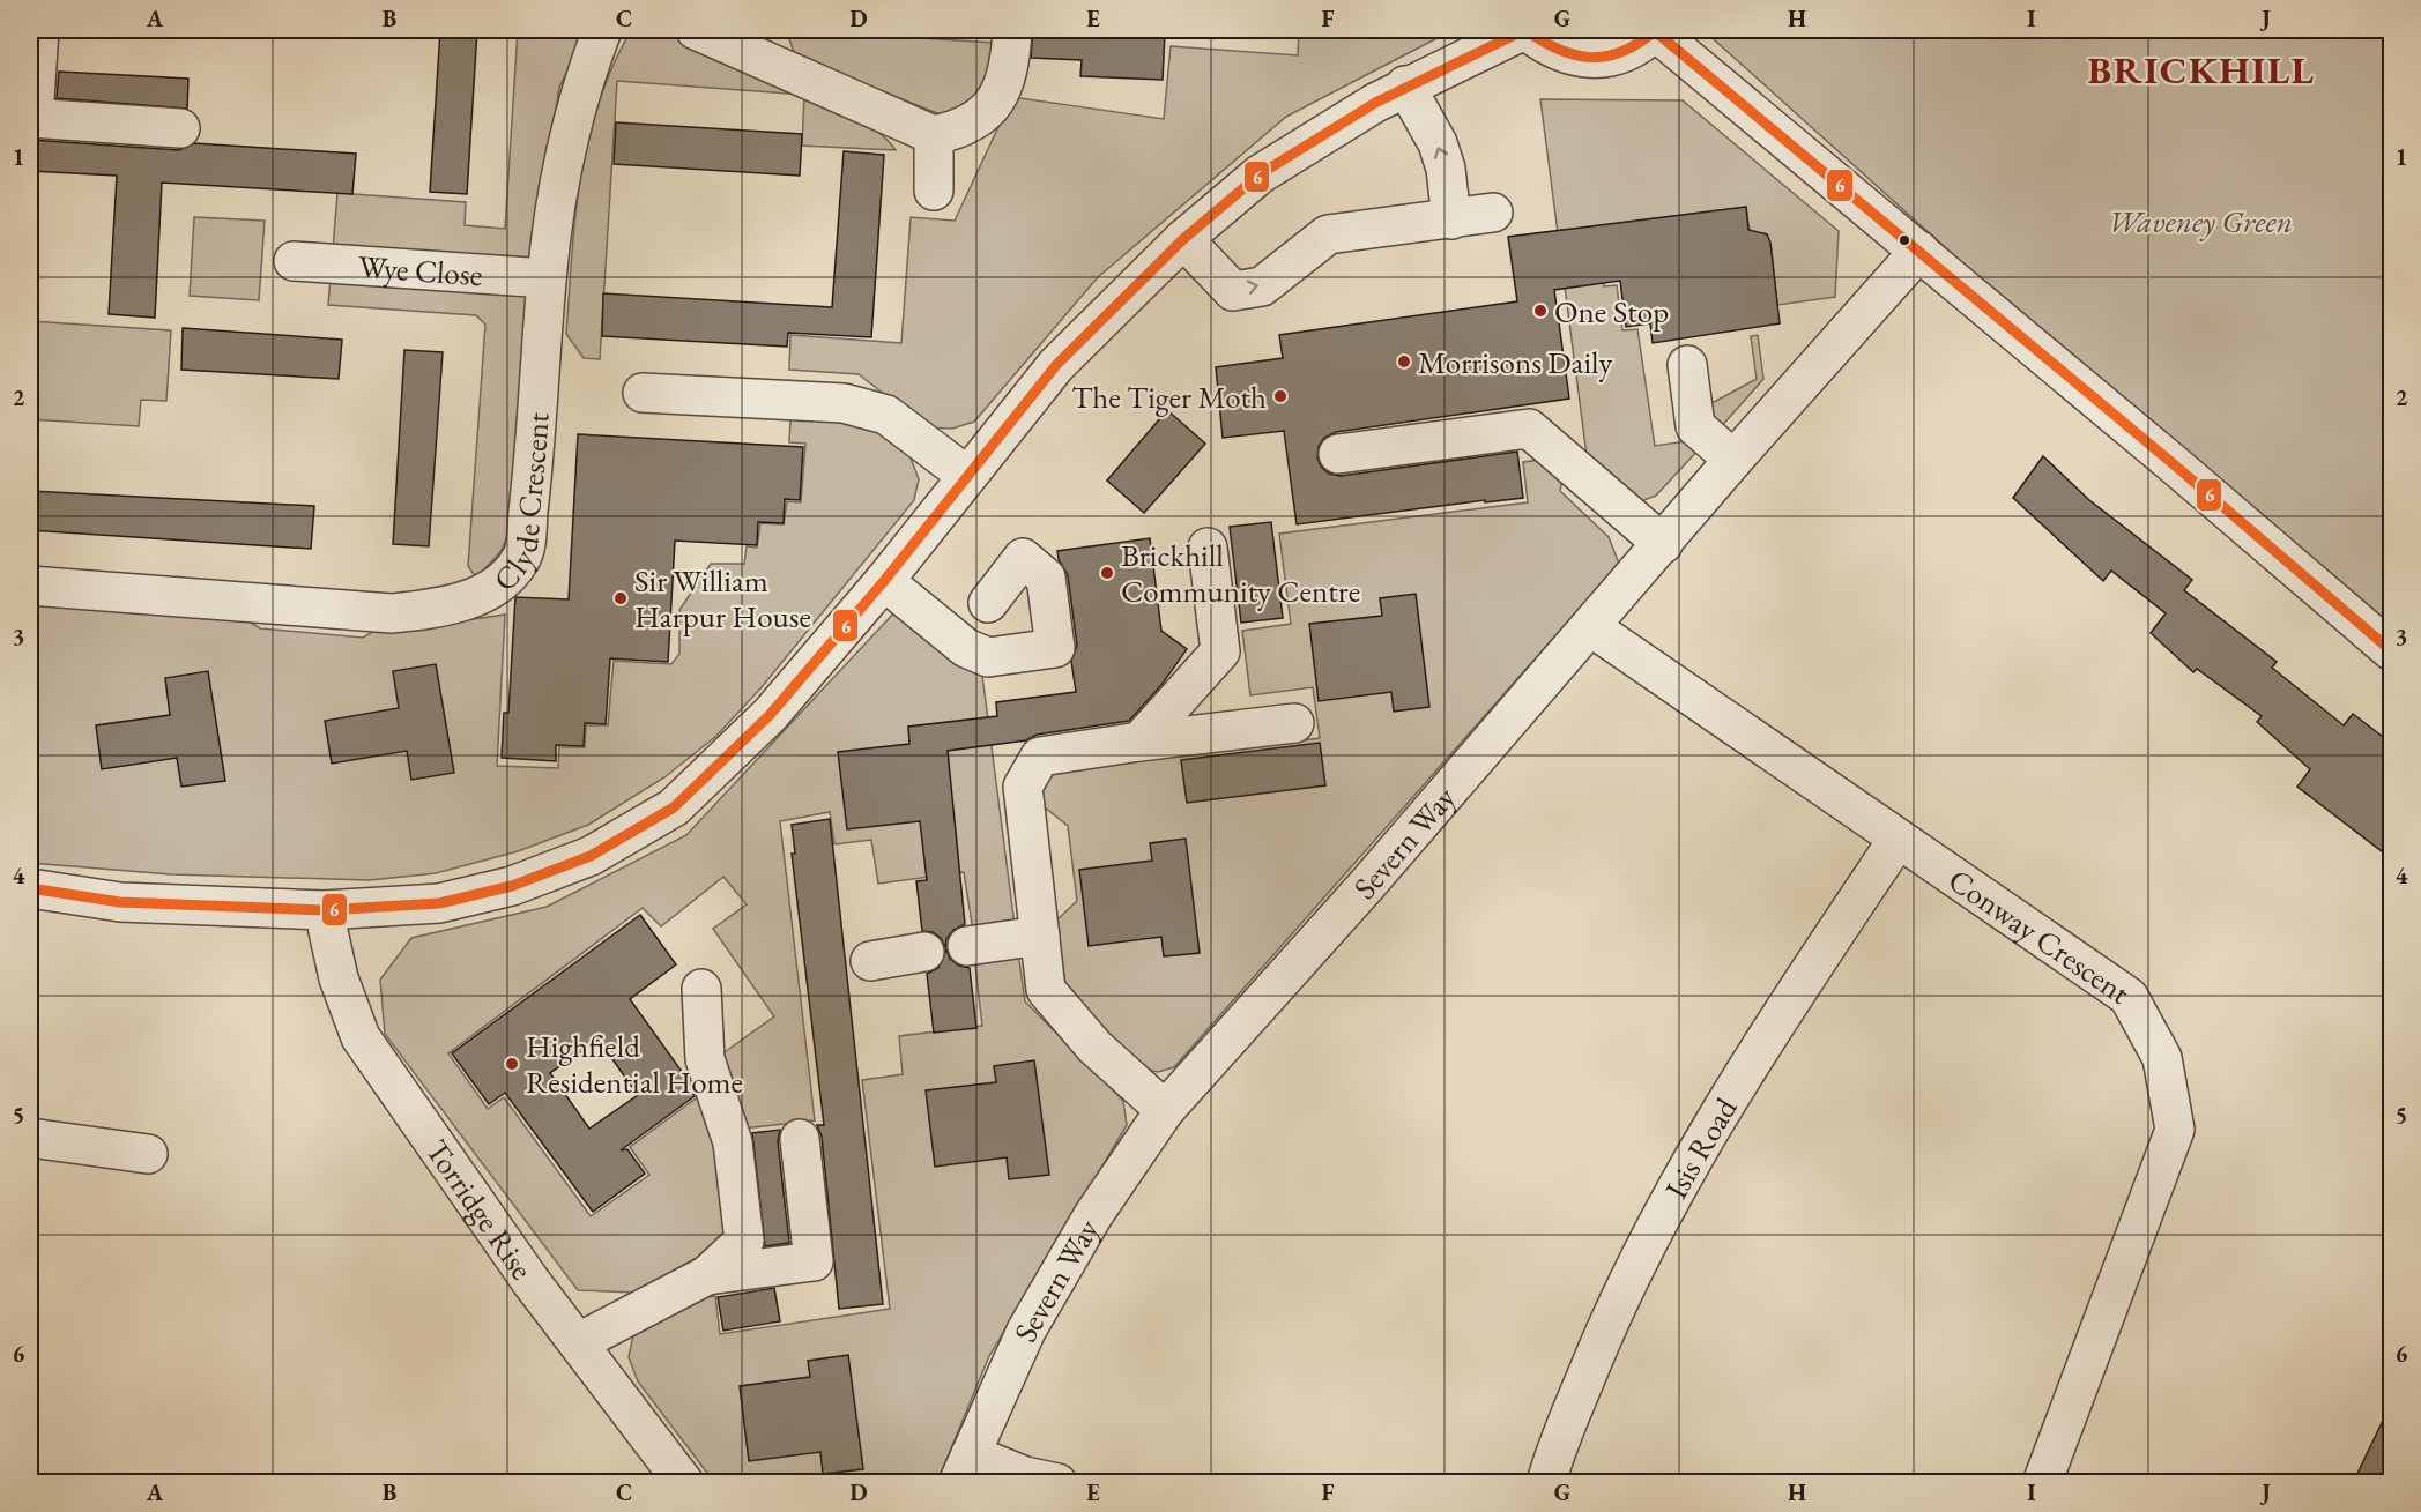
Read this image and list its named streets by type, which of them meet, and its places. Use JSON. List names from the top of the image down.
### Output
{
  "streets": {
    "street": [
      "Wye Close",
      "Clyde Crescent",
      "Severn Way",
      "Conway Crescent",
      "Isis Road",
      "Torridge Rise"
    ]
  },
  "crossings": [
    ["Wye Close", "Clyde Crescent"],
    ["Severn Way", "Conway Crescent"],
    ["Conway Crescent", "Isis Road"]
  ],
  "districts": ["BRICKHILL"],
  "parks": ["Waveney Green"],
  "places": [
    "One Stop",
    "Morrisons Daily",
    "The Tiger Moth",
    "Brickhill Community Centre",
    "Sir William Harpur House",
    "Highfield Residential Home"
  ],
  "lines": ["transit line 6"],
  "grid": {
    "columns": [
      "A",
      "B",
      "C",
      "D",
      "E",
      "F",
      "G",
      "H",
      "I",
      "J"
    ],
    "rows": [
      "1",
      "2",
      "3",
      "4",
      "5",
      "6"
    ]
  }
}
